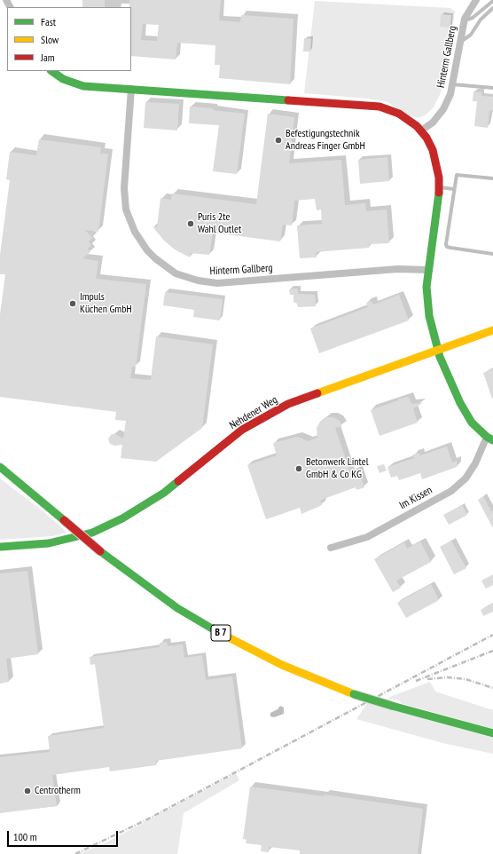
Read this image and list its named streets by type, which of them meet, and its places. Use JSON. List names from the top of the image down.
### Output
{
  "streets": {
    "street": [
      "Hinterm Gallberg",
      "Nehdener Weg",
      "Im Kissen",
      "B 7"
    ]
  },
  "crossings": [
    ["Nehdener Weg", "Im Kissen"]
  ],
  "places": [
    "Befestigungstechnik Andreas Finger GmbH",
    "Puris 2te Wahl Outlet",
    "Impuls Küchen GmbH",
    "Betonwerk Lintel GmbH & Co KG",
    "Centrotherm"
  ],
  "legend": ["Fast", "Slow", "Jam"],
  "scale_bar": "100 m"
}
